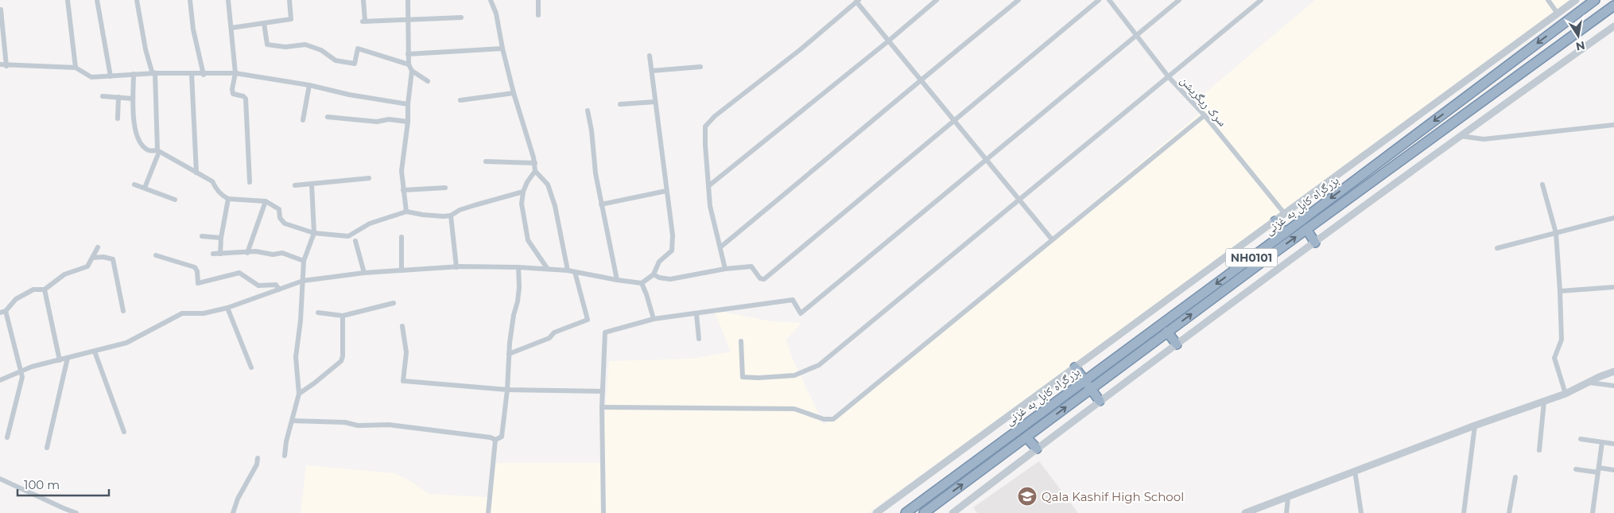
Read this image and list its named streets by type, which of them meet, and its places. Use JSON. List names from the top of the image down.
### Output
{
  "streets": {
    "highway": ["بزرگراه کابل به غزنی", "NH0101"],
    "street": ["سرک ریگریشن"]
  },
  "places": {
    "school or university": ["Qala Kashif High School"]
  },
  "scale_bar": "100 m",
  "north": "bottom"
}
